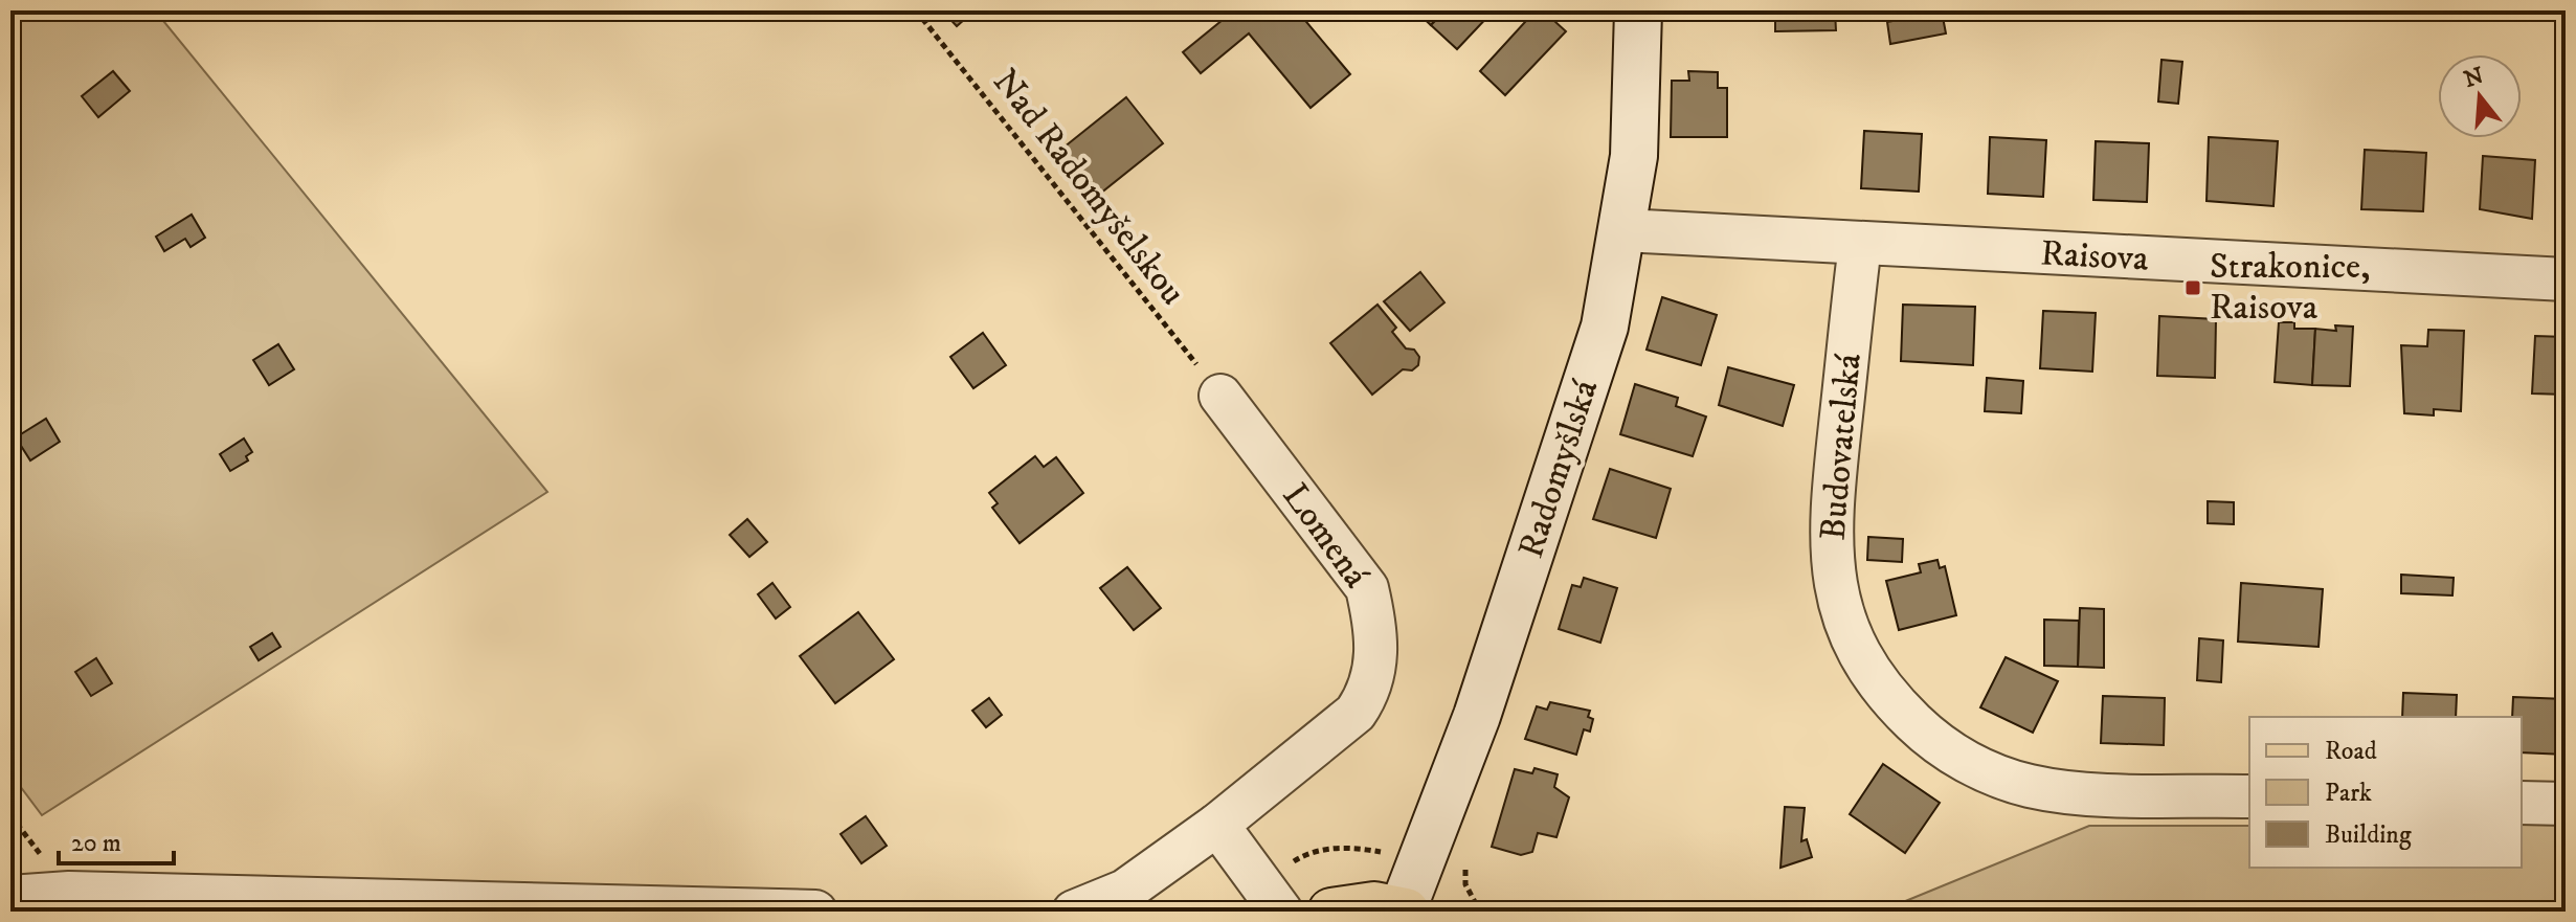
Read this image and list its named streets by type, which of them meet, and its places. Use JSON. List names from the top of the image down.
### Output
{
  "streets": {
    "main road": ["Radomyšlská"],
    "street": ["Raisova", "Budovatelská", "Lomená"],
    "path": ["Nad Radomyšelskou"]
  },
  "crossings": [
    ["Nad Radomyšelskou", "Lomená"],
    ["Raisova", "Budovatelská"],
    ["Raisova", "Radomyšlská"]
  ],
  "places": {
    "transit": ["Strakonice, Raisova"]
  },
  "legend": ["Road", "Park", "Building"],
  "scale_bar": "20 m",
  "north": "top"
}
